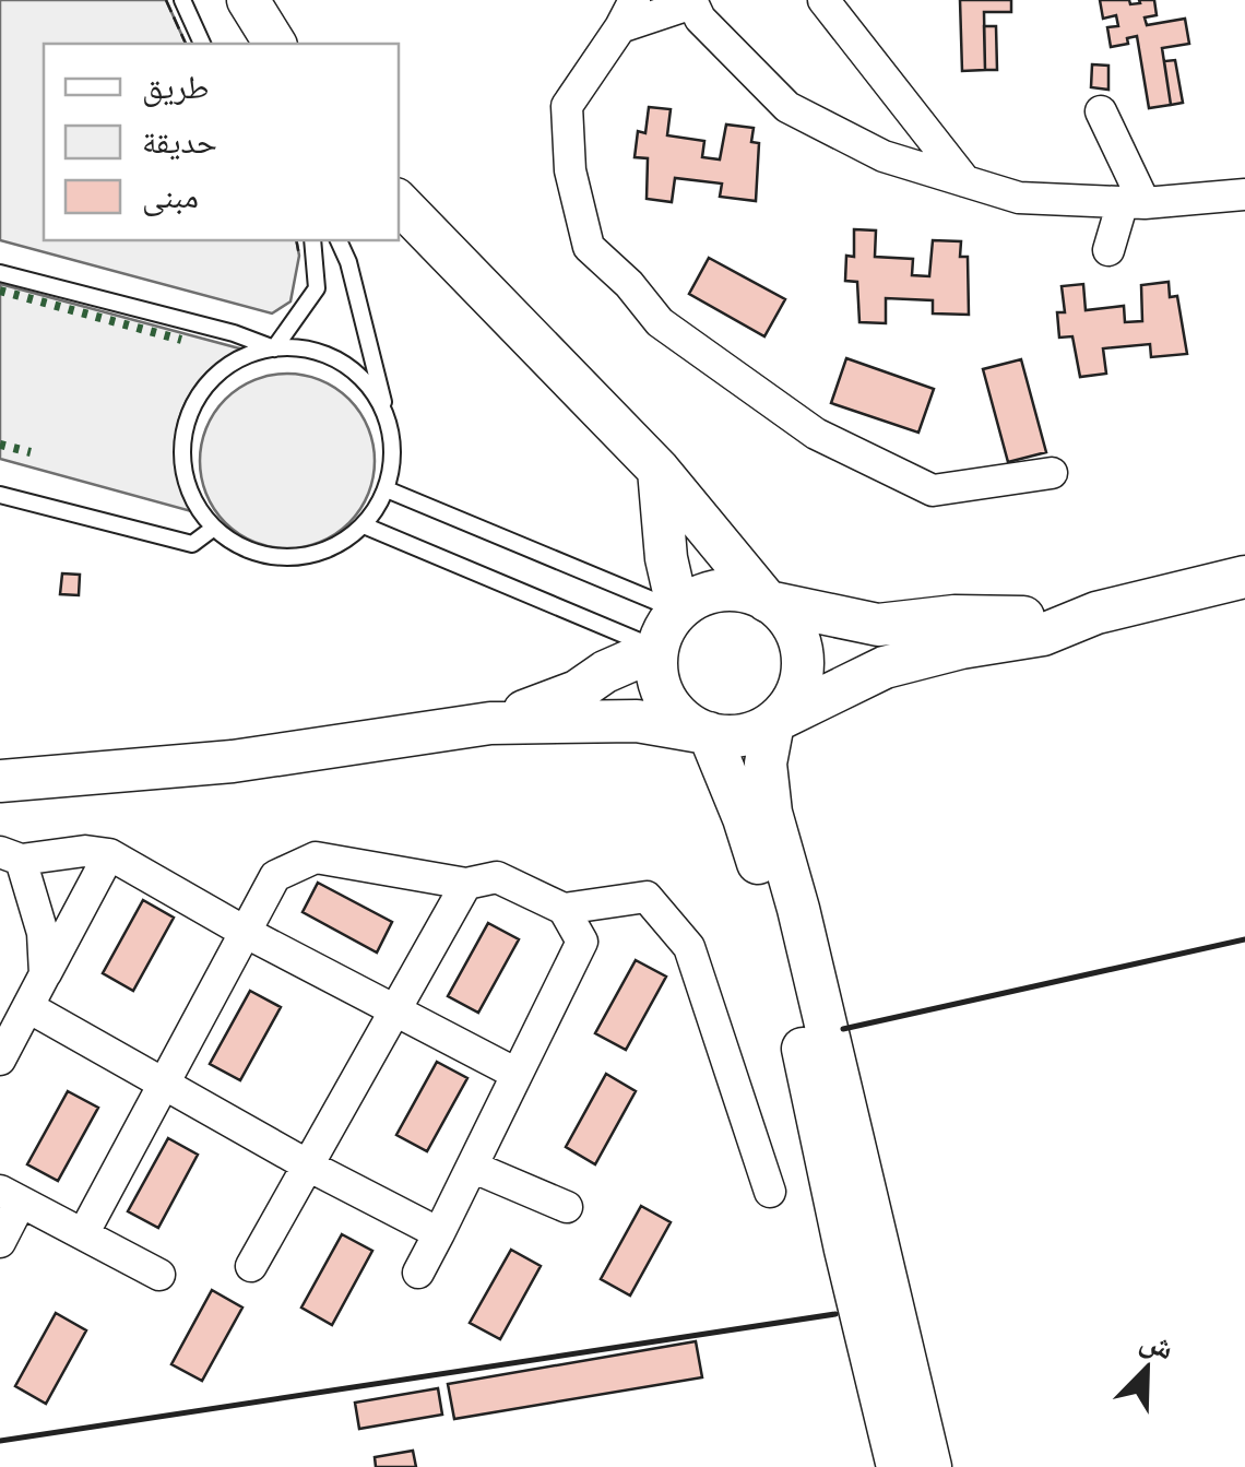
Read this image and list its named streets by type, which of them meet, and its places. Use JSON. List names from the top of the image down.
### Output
{
  "legend": ["طريق", "حديقة", "مبنى"],
  "north": "top right"
}
